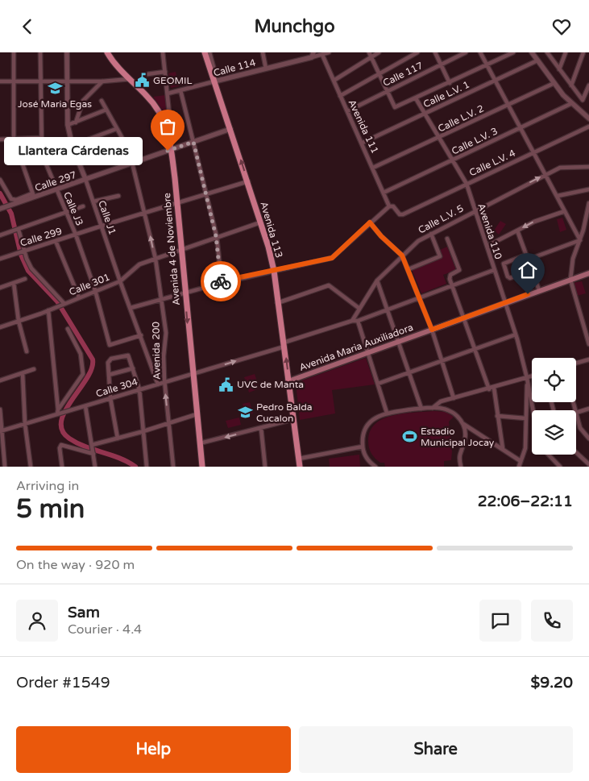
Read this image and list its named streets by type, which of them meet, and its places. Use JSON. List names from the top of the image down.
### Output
{
  "streets": {
    "main road": ["Avenida 113", "Avenida 4 de Noviembre", "Avenida Maria Auxiliadora"],
    "street": [
      "Calle 114",
      "Calle 117",
      "Calle L.V. 1",
      "Calle L.V. 2",
      "Avenida 111",
      "Calle L.V. 3",
      "Calle L.V. 4",
      "Calle 297",
      "Calle J3",
      "Calle J1",
      "Calle L.V. 5",
      "Avenida 110",
      "Calle 299",
      "Calle 301",
      "Avenida 200",
      "Calle 304"
    ]
  },
  "crossings": [
    ["Calle 114", "Avenida 111"],
    ["Calle 114", "Avenida 113"],
    ["Calle 117", "Avenida 111"],
    ["Calle L.V. 1", "Avenida 111"],
    ["Calle L.V. 1", "Avenida 110"],
    ["Calle L.V. 2", "Avenida 111"],
    ["Calle L.V. 2", "Avenida 110"],
    ["Avenida 111", "Calle L.V. 3"],
    ["Avenida 111", "Calle L.V. 4"],
    ["Calle L.V. 3", "Avenida 110"],
    ["Calle L.V. 4", "Avenida 110"],
    ["Calle 297", "Calle J3"],
    ["Calle 297", "Calle J1"],
    ["Calle 297", "Avenida 113"],
    ["Calle 297", "Avenida 4 de Noviembre"],
    ["Calle 297", "Avenida 200"],
    ["Calle J3", "Calle J1"],
    ["Calle J3", "Calle 299"],
    ["Calle J3", "Calle 301"],
    ["Calle J1", "Calle 299"],
    ["Calle J1", "Calle 301"],
    ["Calle J1", "Calle 304"],
    ["Calle L.V. 5", "Avenida 110"],
    ["Calle L.V. 5", "Calle 304"],
    ["Avenida 113", "Calle 299"],
    ["Avenida 113", "Avenida Maria Auxiliadora"],
    ["Avenida 113", "Calle 304"],
    ["Avenida 110", "Avenida Maria Auxiliadora"],
    ["Calle 299", "Avenida 4 de Noviembre"],
    ["Calle 299", "Avenida 200"],
    ["Avenida 4 de Noviembre", "Calle 301"],
    ["Avenida 4 de Noviembre", "Calle 304"],
    ["Calle 301", "Avenida 200"],
    ["Avenida 200", "Calle 304"]
  ],
  "places": {
    "public building": ["GEOMIL", "UVC de Manta"],
    "school or university": ["José Maria Egas", "Pedro Balda Cucalon"],
    "other": ["Llantera Cárdenas"],
    "sports": ["Estadio Municipal Jocay"]
  },
  "page": {
    "header": "Munchgo",
    "bubble": "Llantera Cárdenas",
    "heading": ["5 min", "Arriving in", "22:06–22:11"],
    "panel": [
      "Sam",
      "Courier · 4.4",
      "Order #1549",
      "$9.20"
    ],
    "bar": "On the way · 920 m",
    "buttons": ["Help", "Share"]
  }
}
